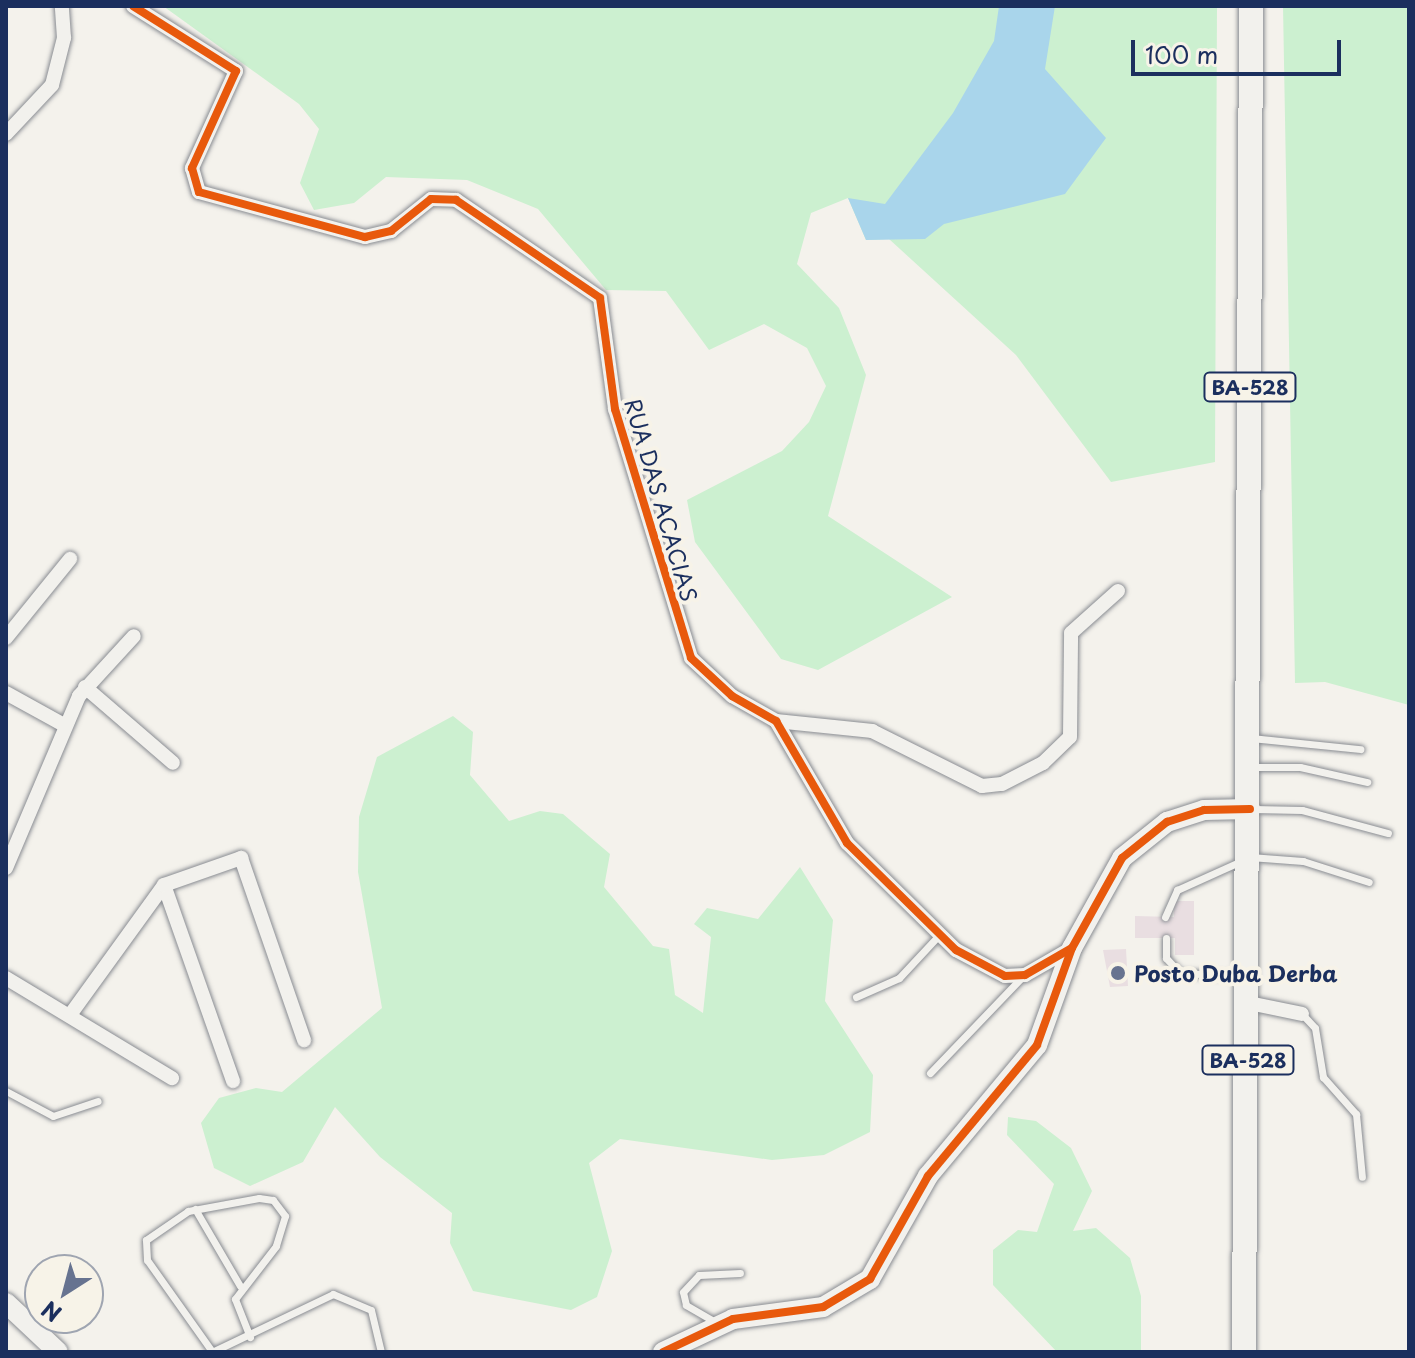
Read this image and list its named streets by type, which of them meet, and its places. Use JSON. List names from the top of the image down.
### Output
{
  "streets": {
    "main road": ["BA-528"],
    "street": ["RUA DAS ACACIAS"]
  },
  "places": ["Posto Duba Derba"],
  "scale_bar": "100 m",
  "north": "bottom left"
}
